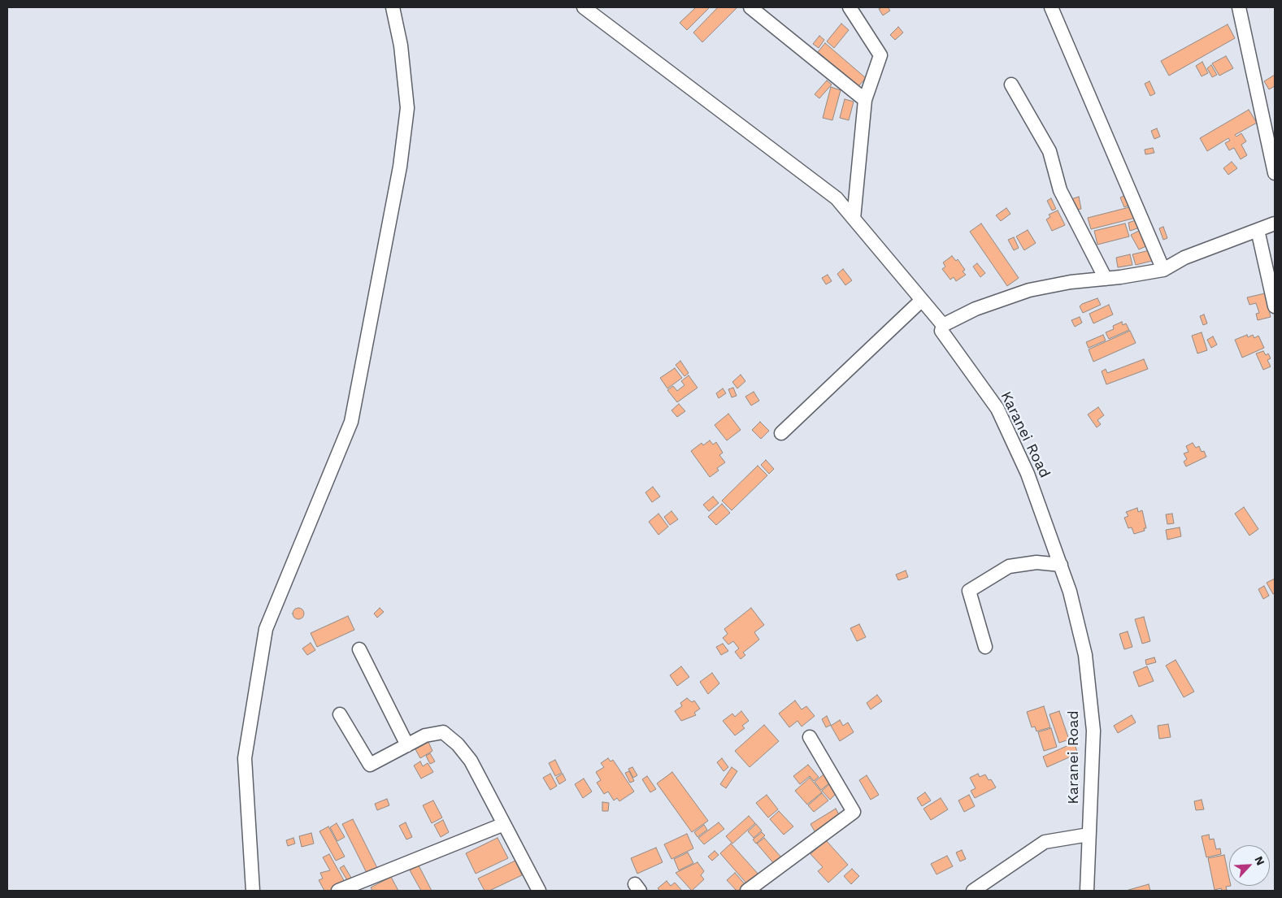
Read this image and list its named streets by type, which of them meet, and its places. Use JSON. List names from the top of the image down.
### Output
{
  "streets": {
    "street": ["Karanei Road"]
  },
  "north": "top right"
}
